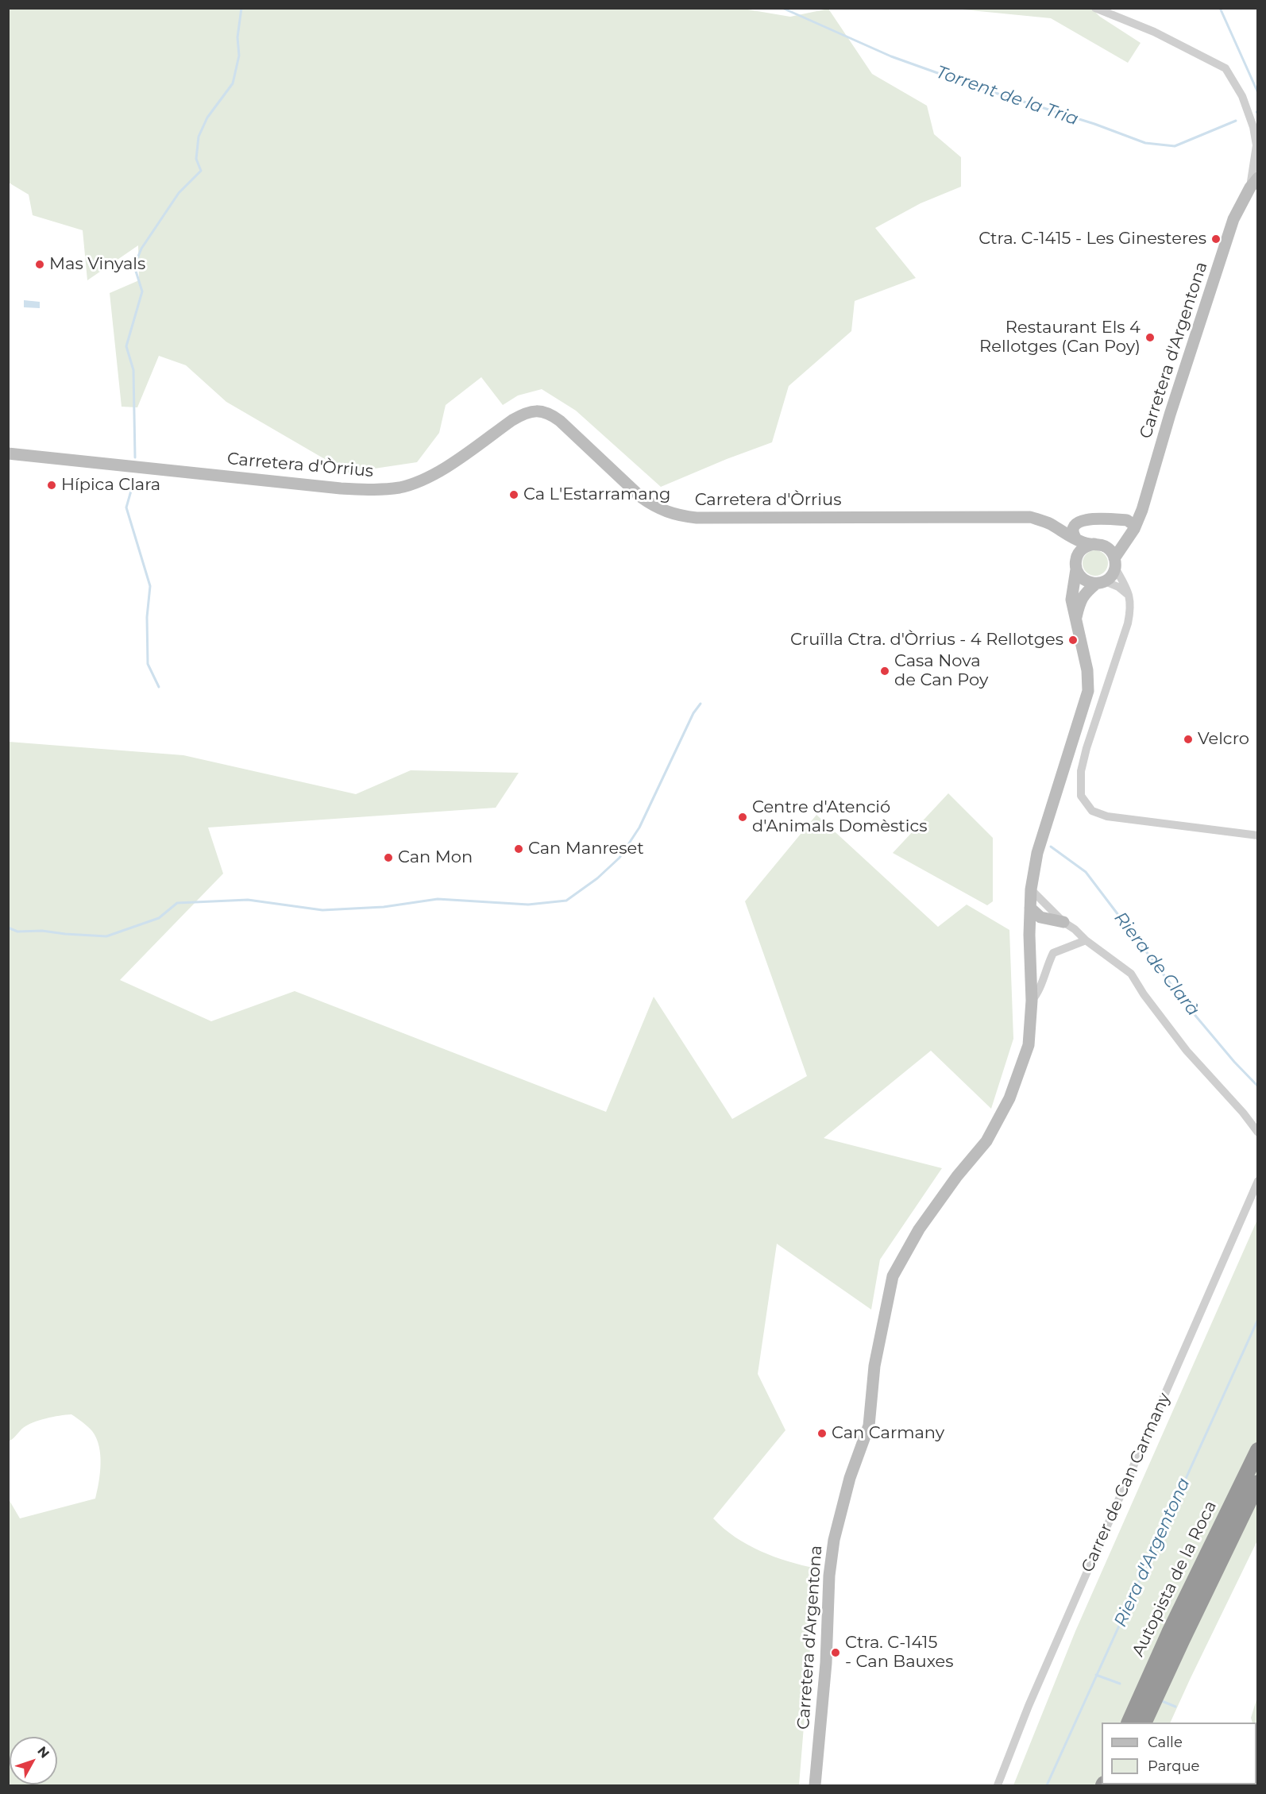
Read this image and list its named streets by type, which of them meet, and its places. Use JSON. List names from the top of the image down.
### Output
{
  "streets": {
    "highway": ["Autopista de la Roca"],
    "street": ["Carretera d'Argentona", "Carretera d'Òrrius", "Carrer de Can Carmany"]
  },
  "crossings": [
    ["Carretera d'Argentona", "Carretera d'Òrrius"]
  ],
  "water": ["Torrent de la Tria", "Riera de Clarà", "Riera d'Argentona"],
  "places": [
    "Ctra. C-1415 - Les Ginesteres",
    "Mas Vinyals",
    "Restaurant Els 4 Rellotges (Can Poy)",
    "Hípica Clara",
    "Ca L'Estarramang",
    "Cruïlla Ctra. d'Òrrius - 4 Rellotges",
    "Casa Nova de Can Poy",
    "Velcro",
    "Centre d'Atenció d'Animals Domèstics",
    "Can Manreset",
    "Can Mon",
    "Can Carmany",
    "Ctra. C-1415 - Can Bauxes"
  ],
  "legend": ["Calle", "Parque"],
  "north": "top right"
}
